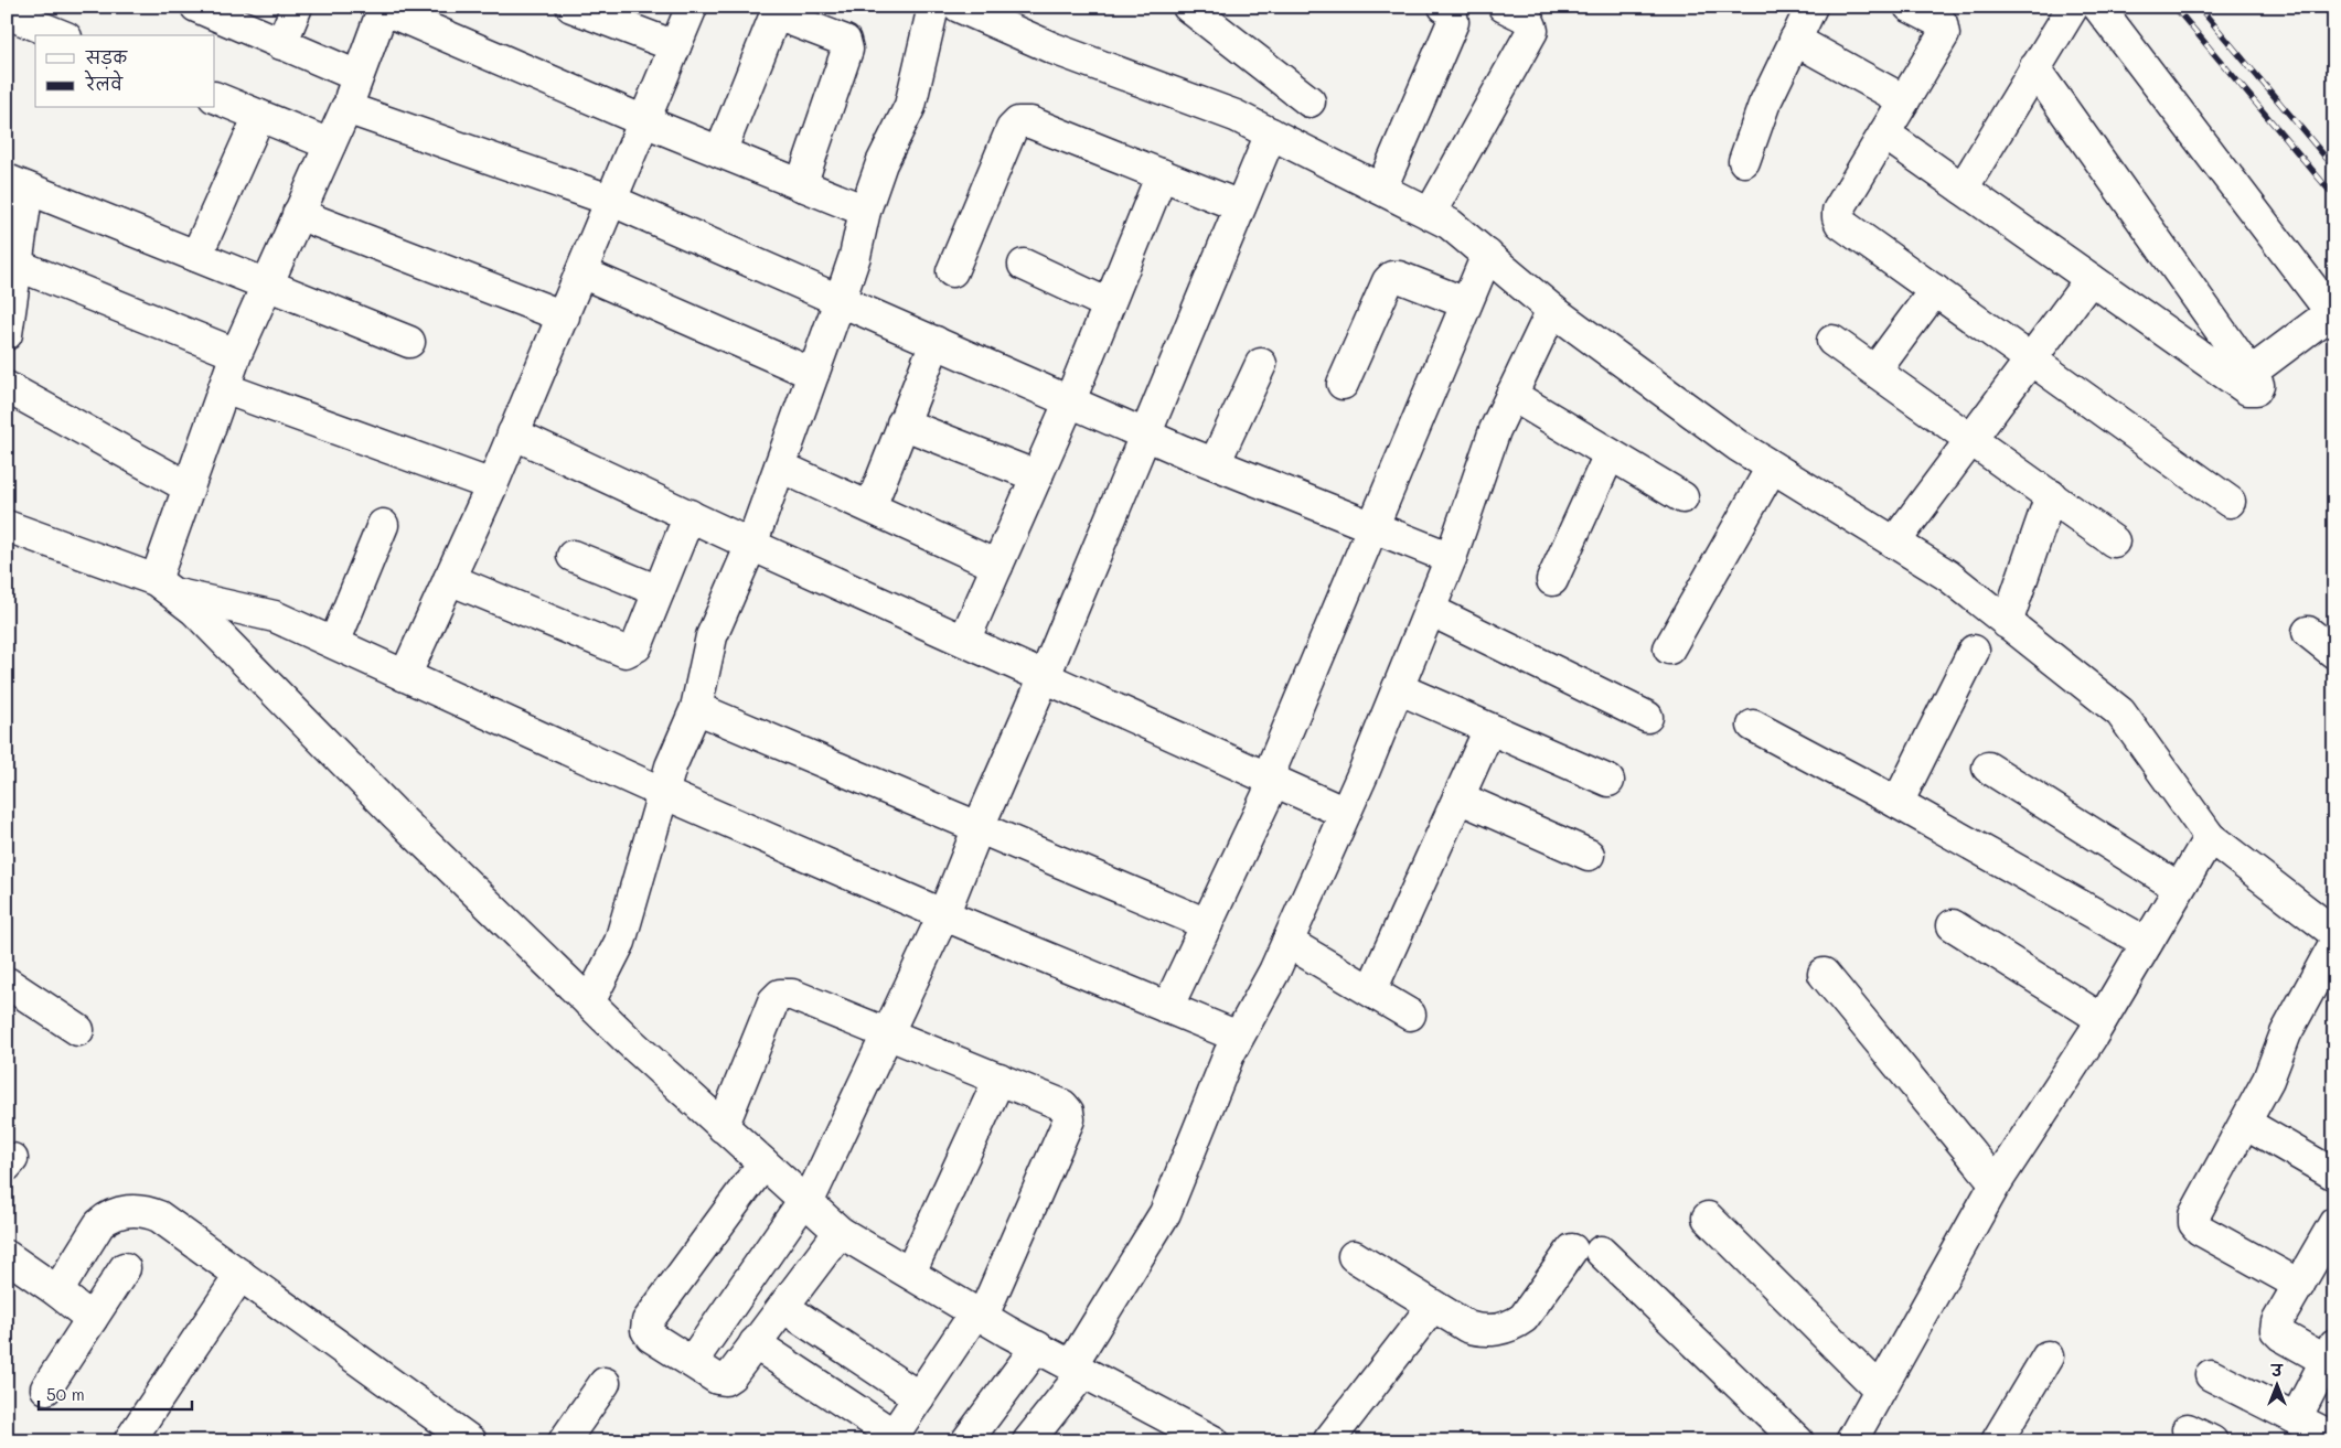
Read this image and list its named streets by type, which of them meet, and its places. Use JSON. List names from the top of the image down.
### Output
{
  "legend": ["सड़क", "रेलवे"],
  "scale_bar": "50 m",
  "north": "top"
}
